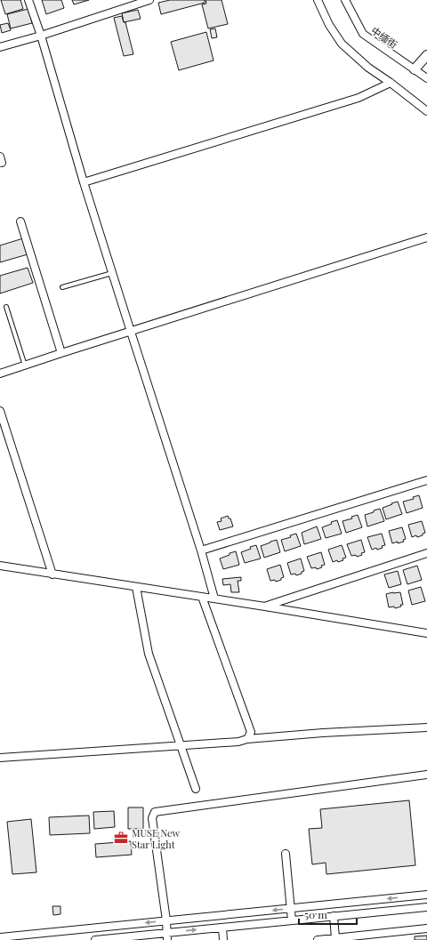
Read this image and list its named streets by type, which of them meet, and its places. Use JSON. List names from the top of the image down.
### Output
{
  "streets": {
    "street": ["中缅街"]
  },
  "places": {
    "office": ["MUSE New Star Light"]
  },
  "scale_bar": "50 m"
}
